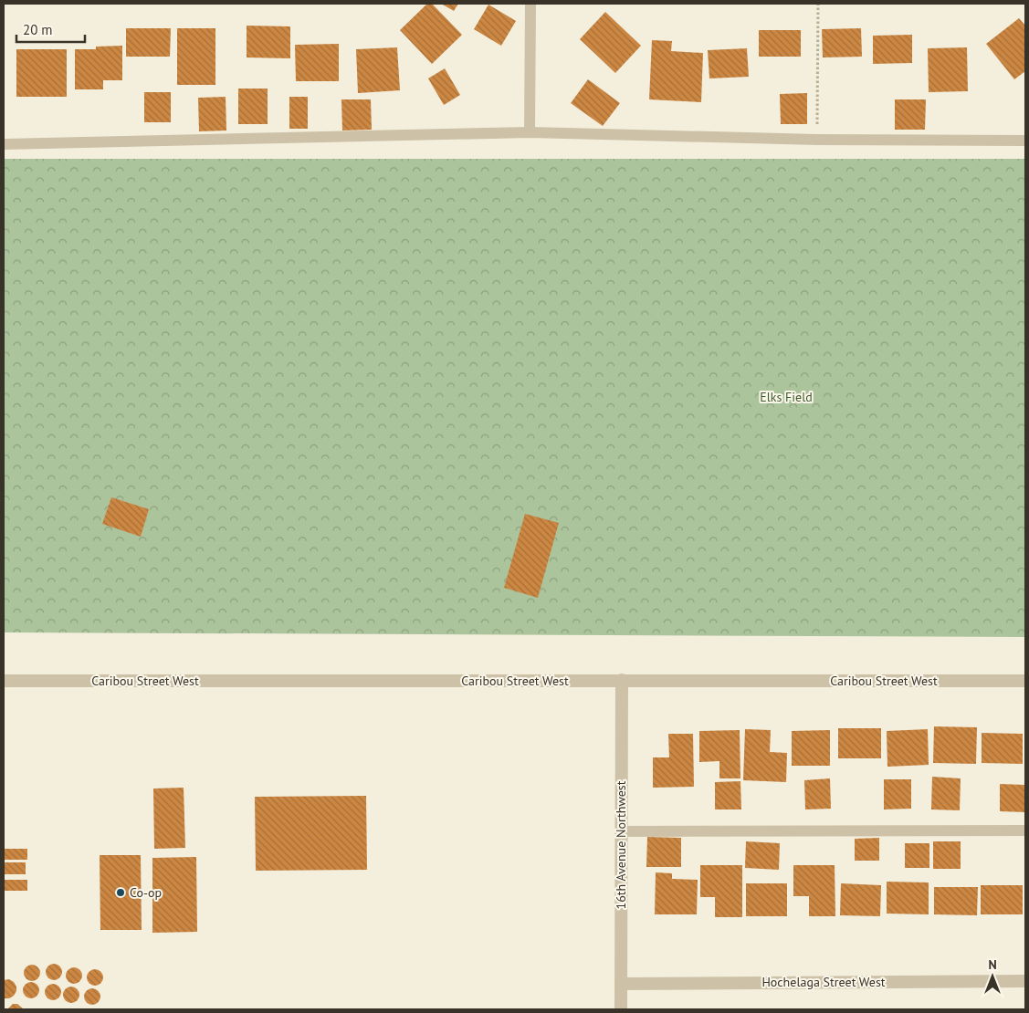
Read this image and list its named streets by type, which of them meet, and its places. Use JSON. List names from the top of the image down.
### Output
{
  "streets": {
    "street": ["Caribou Street West", "16th Avenue Northwest", "Hochelaga Street West"]
  },
  "crossings": [
    ["Caribou Street West", "16th Avenue Northwest"],
    ["16th Avenue Northwest", "Hochelaga Street West"]
  ],
  "parks": ["Elks Field"],
  "places": ["Co-op"],
  "scale_bar": "20 m",
  "north": "top"
}
